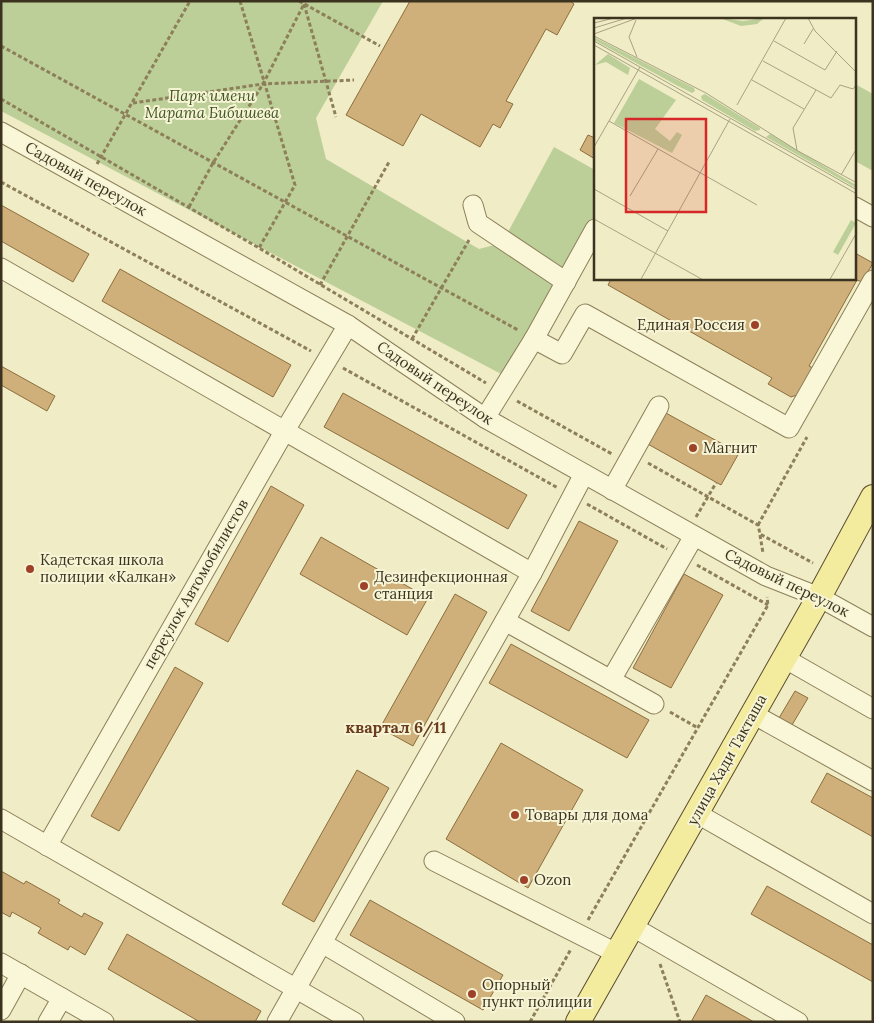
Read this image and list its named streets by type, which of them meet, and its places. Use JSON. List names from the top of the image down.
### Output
{
  "streets": {
    "main road": ["улица Хади Такташа"],
    "street": ["Садовый переулок", "переулок Автомобилистов"]
  },
  "crossings": [
    ["Садовый переулок", "переулок Автомобилистов"],
    ["Садовый переулок", "улица Хади Такташа"]
  ],
  "districts": ["квартал 6/11"],
  "parks": ["Парк имени Марата Бибишева"],
  "places": [
    "Единая Россия",
    "Магнит",
    "Кадетская школа полиции «Калкан»",
    "Дезинфекционная станция",
    "Товары для дома",
    "Ozon",
    "Опорный пункт полиции"
  ]
}
